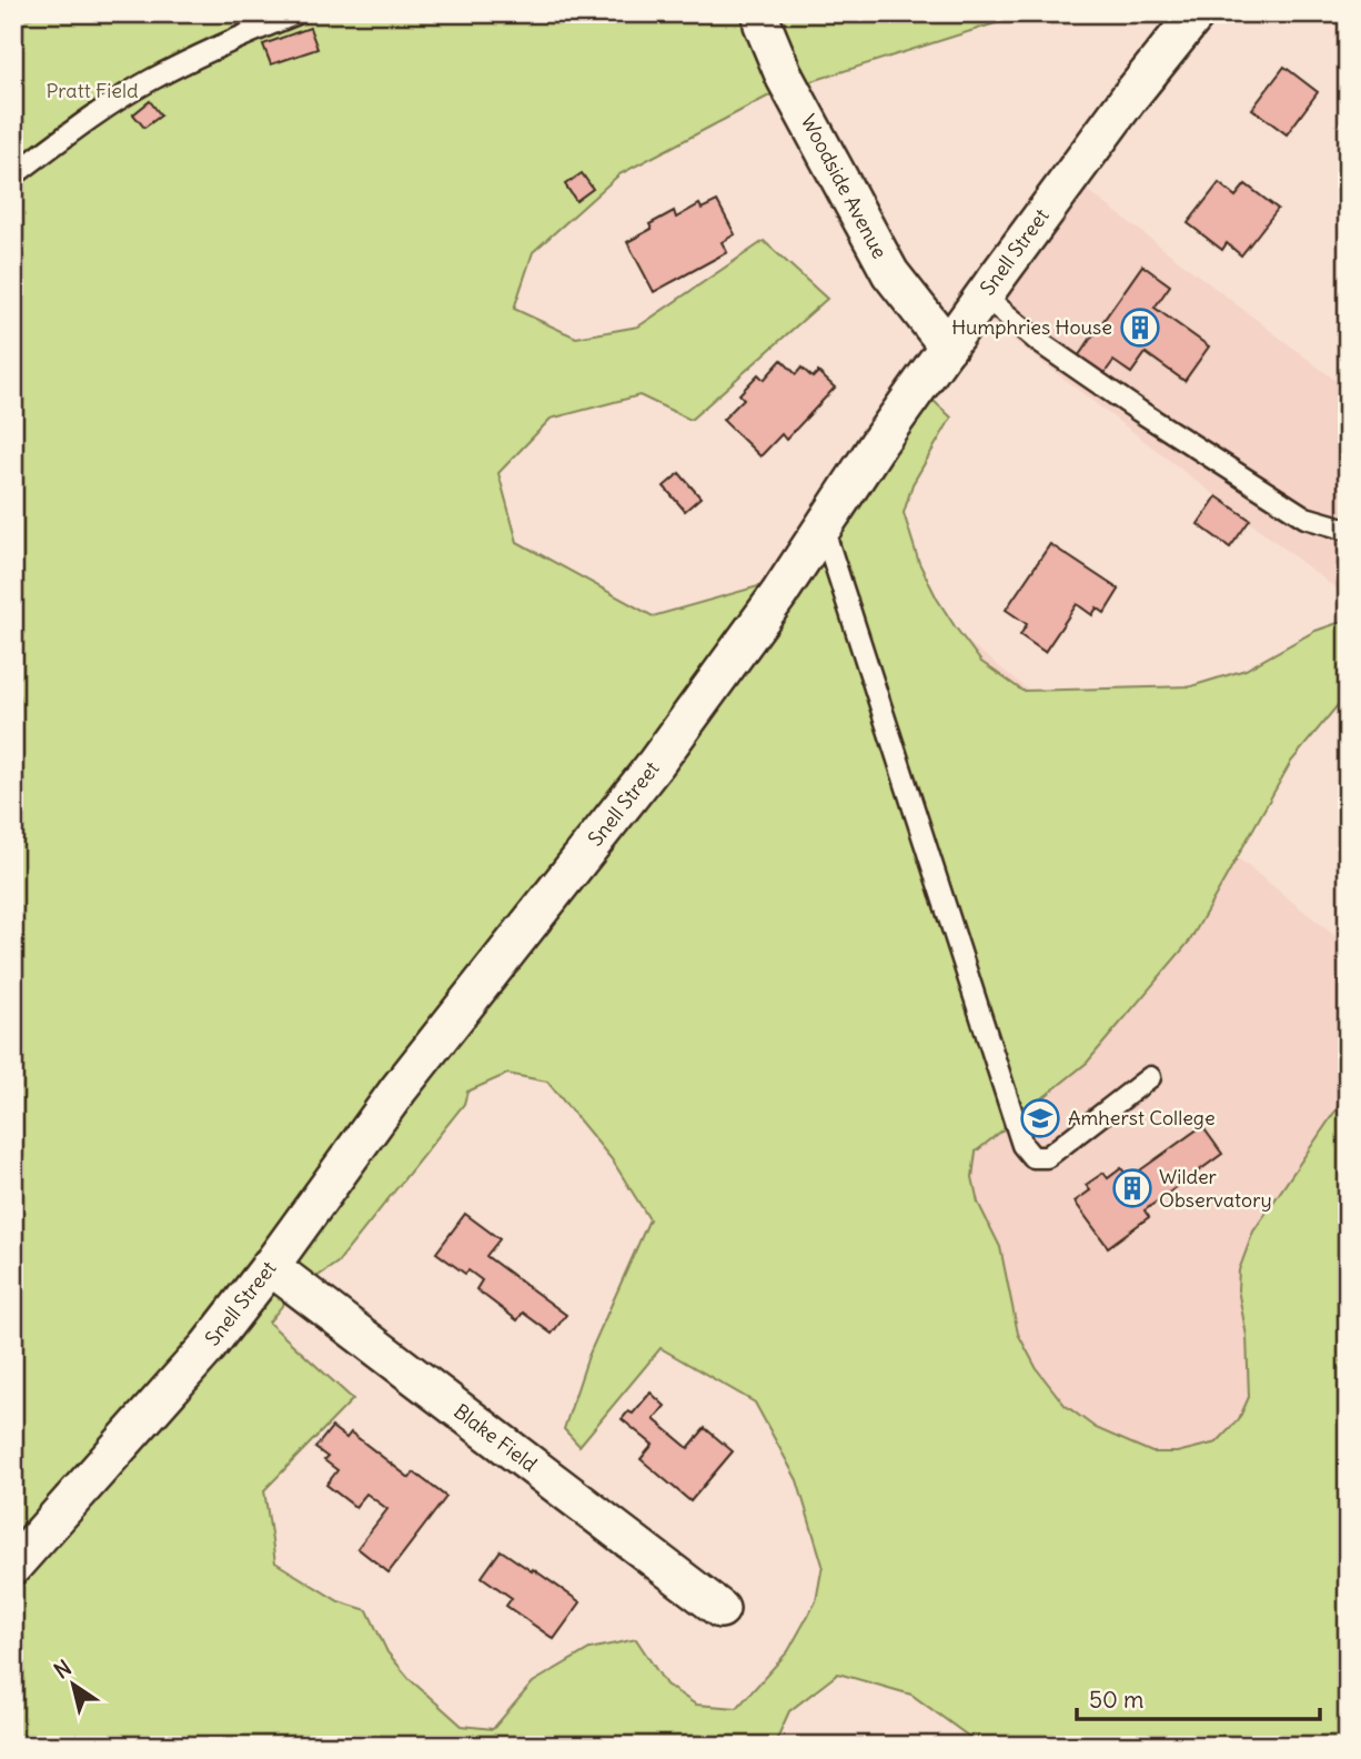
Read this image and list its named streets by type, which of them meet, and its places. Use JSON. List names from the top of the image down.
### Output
{
  "streets": {
    "street": ["Woodside Avenue", "Snell Street", "Blake Field"]
  },
  "crossings": [
    ["Woodside Avenue", "Snell Street"],
    ["Snell Street", "Blake Field"]
  ],
  "parks": ["Pratt Field"],
  "places": {
    "building": ["Humphries House", "Wilder Observatory"],
    "school or university": ["Amherst College"]
  },
  "scale_bar": "50 m",
  "north": "top left"
}
